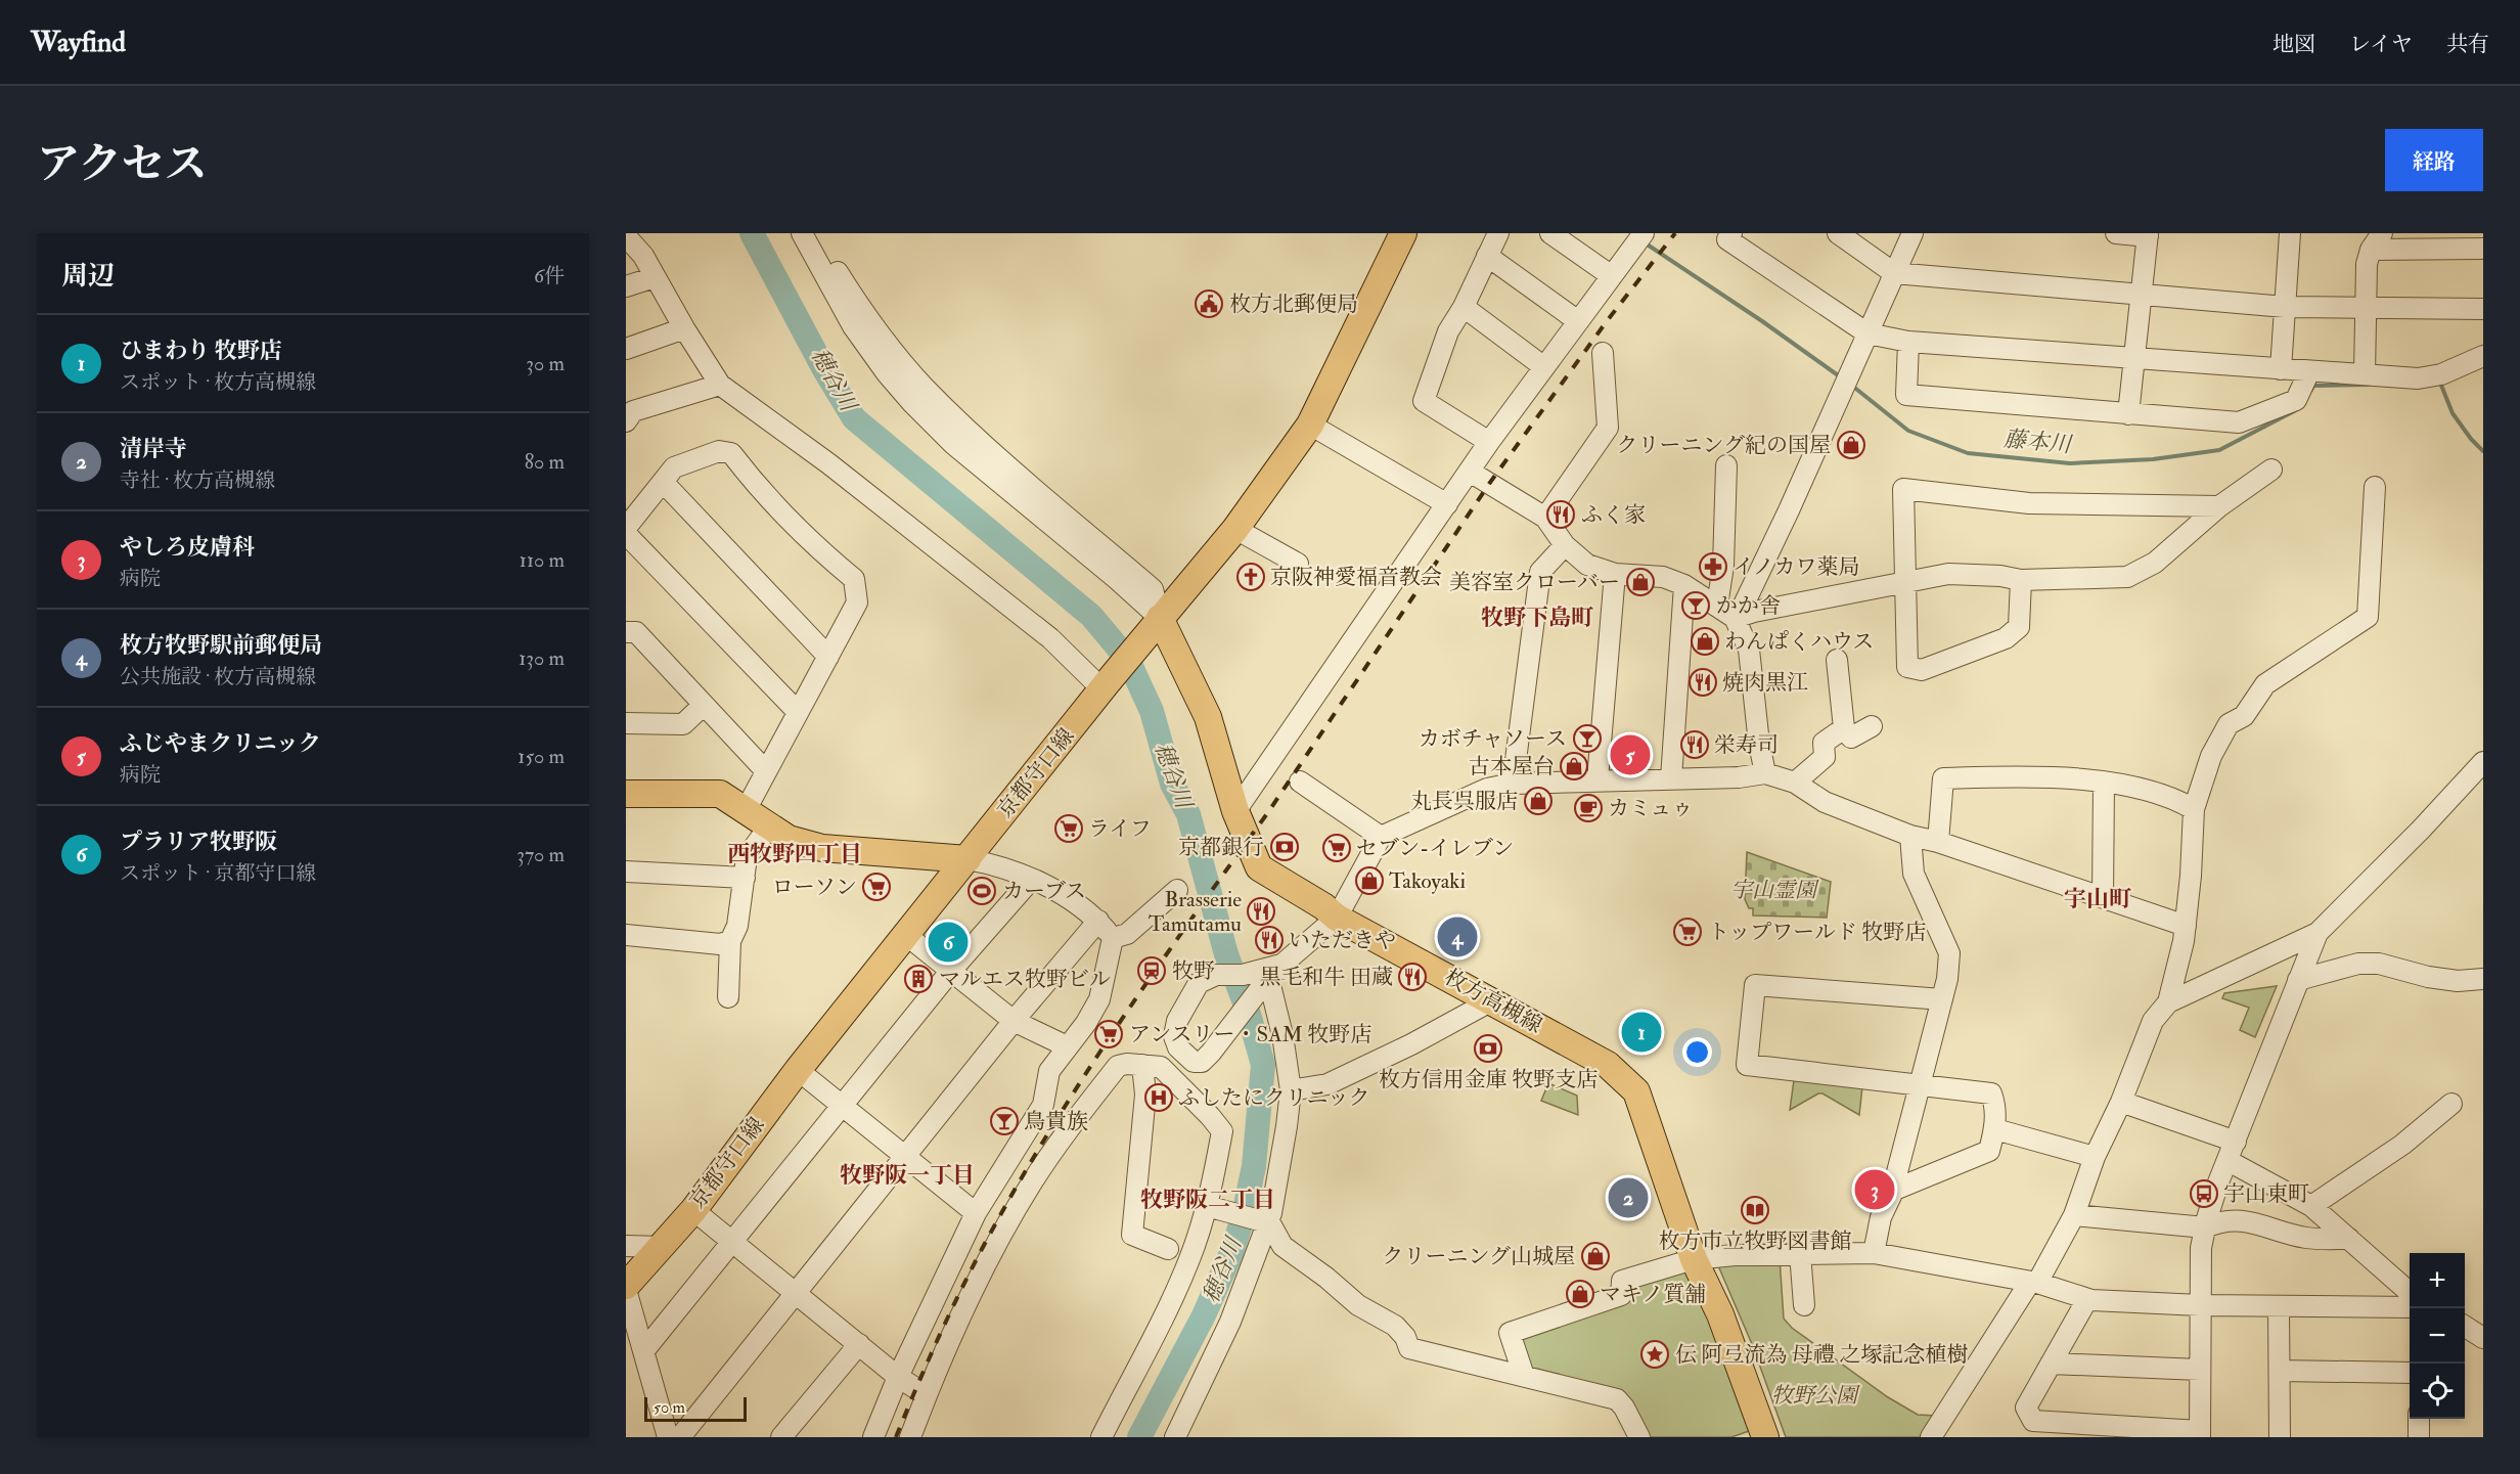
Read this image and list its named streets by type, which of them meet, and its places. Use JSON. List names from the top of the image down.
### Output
{
  "streets": {
    "main road": ["京都守口線", "枚方高槻線"]
  },
  "crossings": [
    ["京都守口線", "枚方高槻線"]
  ],
  "districts": [
    "牧野下島町",
    "西牧野四丁目",
    "宇山町",
    "牧野阪一丁目",
    "牧野阪二丁目"
  ],
  "water": ["穂谷川", "藤本川"],
  "parks": ["宇山霊園", "牧野公園"],
  "places": {
    "public building": ["枚方北郵便局"],
    "shop": [
      "クリーニング紀の国屋",
      "美容室クローバー",
      "わんぱくハウス",
      "古本屋台",
      "丸長呉服店",
      "Takoyaki",
      "クリーニング山城屋",
      "マキノ質舗"
    ],
    "restaurant": [
      "ふく家",
      "焼肉黒江",
      "栄寿司",
      "Brasserie Tamutamu",
      "いただきや",
      "黒毛和牛 田蔵"
    ],
    "pharmacy": ["イノカワ薬局"],
    "church": ["京阪神愛福音教会"],
    "bar": ["かか舎", "カボチャソース", "鳥貴族"],
    "cafe": ["カミュゥ"],
    "supermarket": [
      "ライフ",
      "セブン-イレブン",
      "ローソン",
      "トップワールド 牧野店",
      "アンスリー・SAM 牧野店"
    ],
    "bank": ["京都銀行", "枚方信用金庫 牧野支店"],
    "sports": ["カーブス"],
    "station": ["牧野"],
    "building": ["マルエス牧野ビル"],
    "hospital": ["ふしたにクリニック"],
    "bus stop": ["宇山東町"],
    "library": ["枚方市立牧野図書館"],
    "place": ["伝 阿弖流為 母禮 之塚記念植樹"]
  },
  "scale_bar": "50 m",
  "page": {
    "header": "Wayfind",
    "nav": ["地図", "レイヤ", "共有"],
    "title": "アクセス",
    "buttons": "経路",
    "heading": ["周辺", "6件"],
    "list": [
      {
        "mark": "1",
        "name": "ひまわり 牧野店",
        "note": "スポット · 枚方高槻線",
        "value": "30 m"
      },
      {
        "mark": "2",
        "name": "清岸寺",
        "note": "寺社 · 枚方高槻線",
        "value": "80 m"
      },
      {
        "mark": "3",
        "name": "やしろ皮膚科",
        "note": "病院",
        "value": "110 m"
      },
      {
        "mark": "4",
        "name": "枚方牧野駅前郵便局",
        "note": "公共施設 · 枚方高槻線",
        "value": "130 m"
      },
      {
        "mark": "5",
        "name": "ふじやまクリニック",
        "note": "病院",
        "value": "150 m"
      },
      {
        "mark": "6",
        "name": "プラリア牧野阪",
        "note": "スポット · 京都守口線",
        "value": "370 m"
      }
    ],
    "pins": [
      "5",
      "4",
      "6",
      "1",
      "3",
      "2"
    ],
    "map_buttons": ["+", "−"],
    "scale": "50 m"
  }
}
